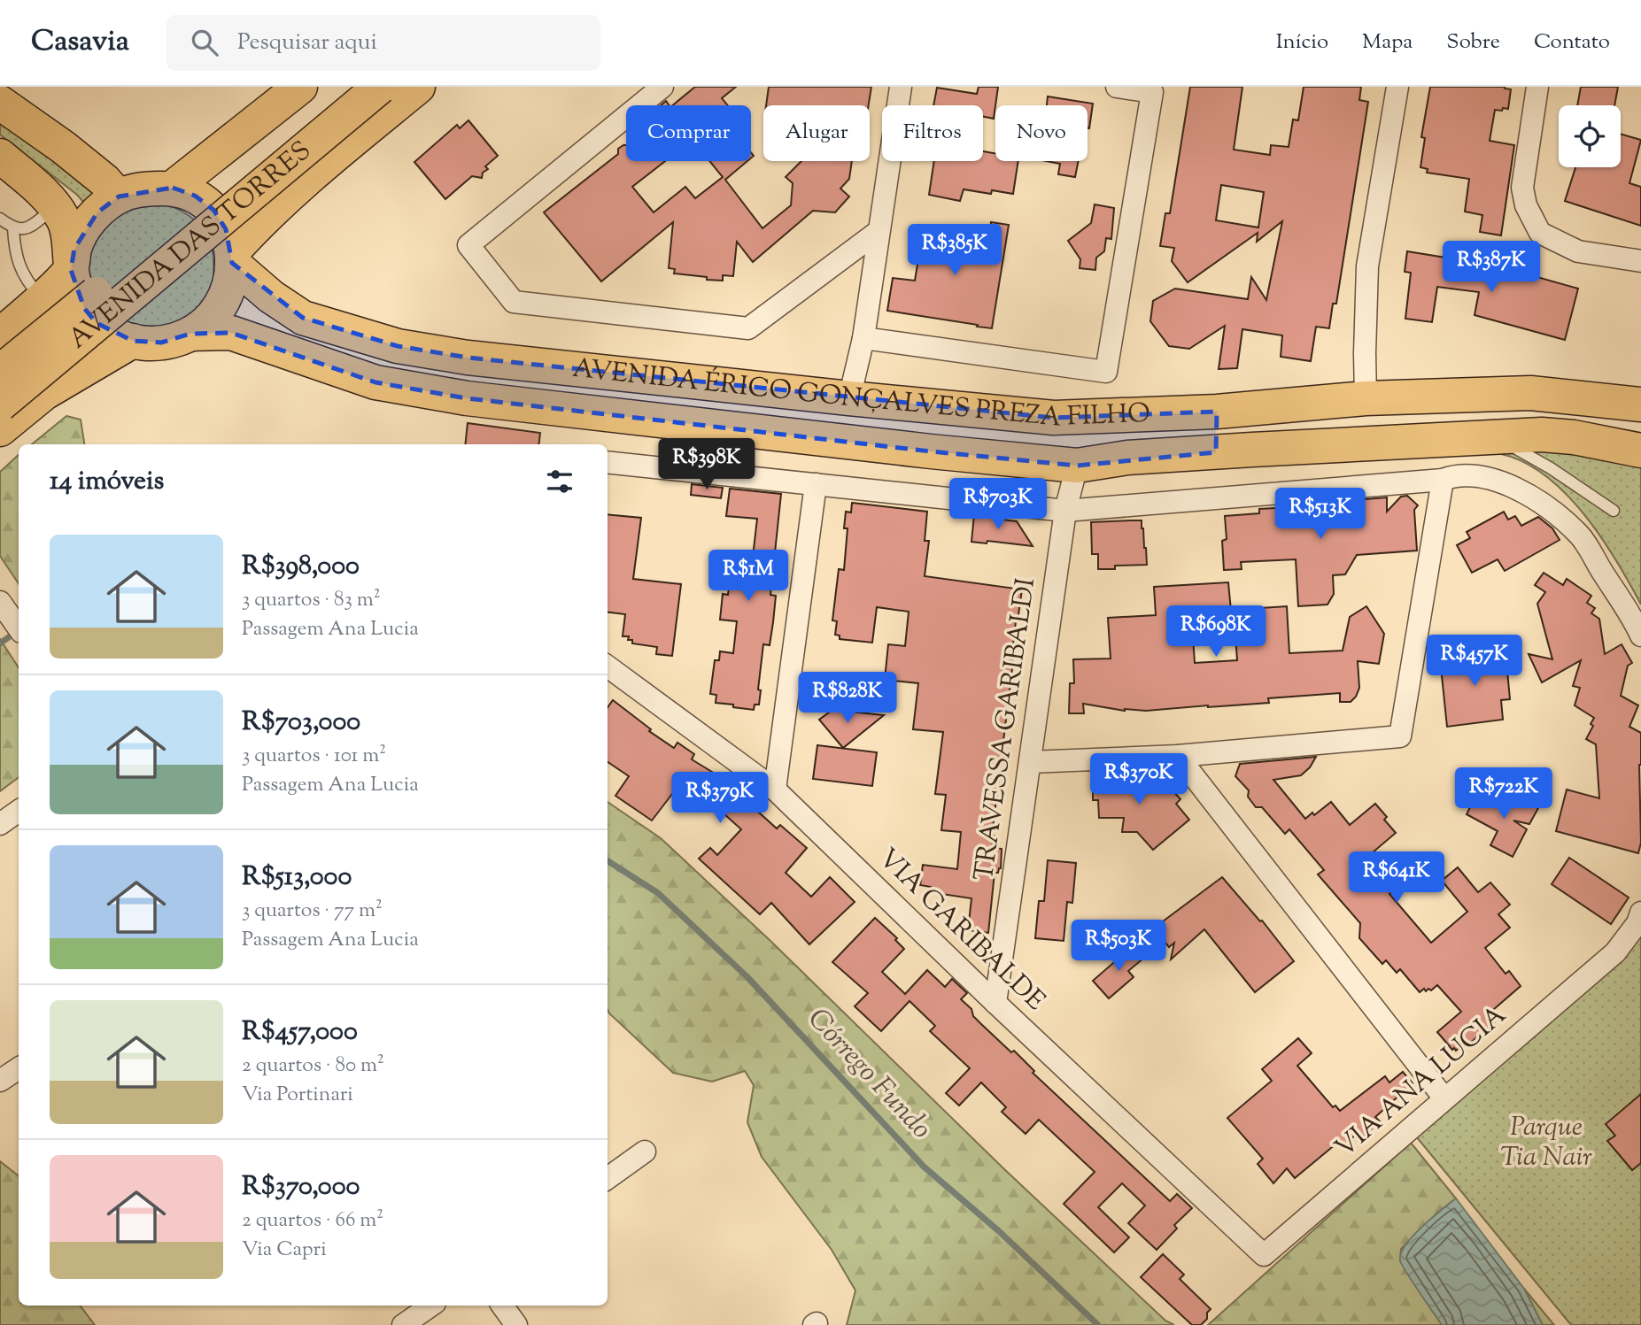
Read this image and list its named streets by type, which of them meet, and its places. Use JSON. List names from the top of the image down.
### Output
{
  "streets": {
    "main road": ["AVENIDA DAS TORRES", "AVENIDA ÉRICO GONÇALVES PREZA FILHO"],
    "street": ["TRAVESSA GARIBALDI", "VIA GARIBALDE", "VIA ANA LUCIA"]
  },
  "crossings": [
    ["AVENIDA ÉRICO GONÇALVES PREZA FILHO", "TRAVESSA GARIBALDI"],
    ["TRAVESSA GARIBALDI", "VIA GARIBALDE"],
    ["VIA GARIBALDE", "VIA ANA LUCIA"]
  ],
  "water": ["Córrego Fundo"],
  "parks": ["Parque Tia Nair"],
  "page": {
    "header": "Casavia",
    "search": "Pesquisar aqui",
    "nav": [
      "Início",
      "Mapa",
      "Sobre",
      "Contato"
    ],
    "chip": [
      "Comprar",
      "Alugar",
      "Filtros",
      "Novo"
    ],
    "price": [
      "R$385K",
      "R$387K",
      "R$398K",
      "R$703K",
      "R$513K",
      "R$1M",
      "R$698K",
      "R$457K",
      "R$828K",
      "R$370K",
      "R$722K",
      "R$379K",
      "R$641K",
      "R$503K"
    ],
    "heading": "14 imóveis",
    "list": [
      {
        "name": "R$398,000",
        "note": "3 quartos · 83 m² · Passagem Ana Lucia"
      },
      {
        "name": "R$703,000",
        "note": "3 quartos · 101 m² · Passagem Ana Lucia"
      },
      {
        "name": "R$513,000",
        "note": "3 quartos · 77 m² · Passagem Ana Lucia"
      },
      {
        "name": "R$457,000",
        "note": "2 quartos · 80 m² · Via Portinari"
      },
      {
        "name": "R$370,000",
        "note": "2 quartos · 66 m² · Via Capri"
      }
    ]
  }
}
